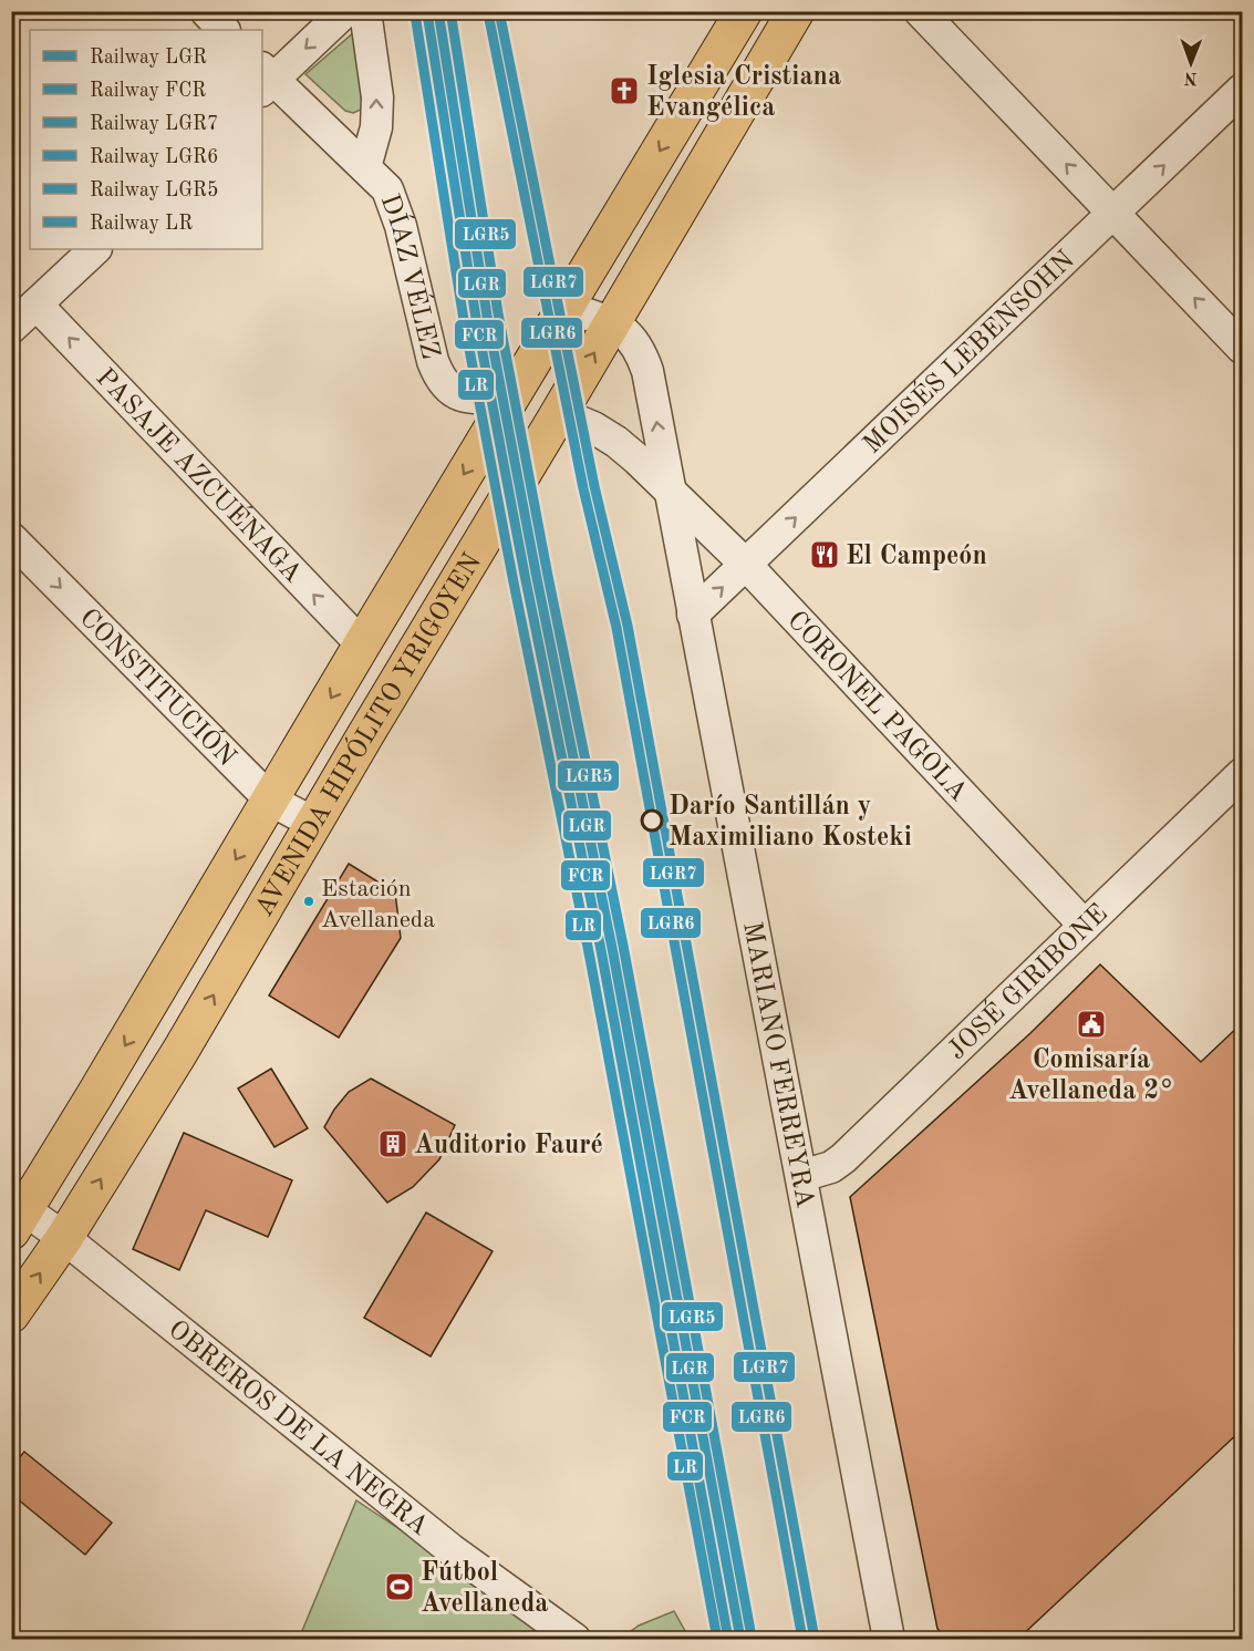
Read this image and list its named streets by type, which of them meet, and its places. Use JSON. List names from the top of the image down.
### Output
{
  "streets": {
    "main road": ["AVENIDA HIPÓLITO YRIGOYEN"],
    "street": [
      "DÍAZ VÉLEZ",
      "MOISÉS LEBENSOHN",
      "PASAJE AZCUÉNAGA",
      "CONSTITUCIÓN",
      "CORONEL PAGOLA",
      "JOSÉ GIRIBONE",
      "MARIANO FERREYRA",
      "OBREROS DE LA NEGRA"
    ]
  },
  "crossings": [
    ["DÍAZ VÉLEZ", "AVENIDA HIPÓLITO YRIGOYEN"],
    ["MOISÉS LEBENSOHN", "CORONEL PAGOLA"],
    ["MOISÉS LEBENSOHN", "MARIANO FERREYRA"],
    ["PASAJE AZCUÉNAGA", "AVENIDA HIPÓLITO YRIGOYEN"],
    ["CONSTITUCIÓN", "AVENIDA HIPÓLITO YRIGOYEN"],
    ["CORONEL PAGOLA", "JOSÉ GIRIBONE"],
    ["CORONEL PAGOLA", "MARIANO FERREYRA"],
    ["AVENIDA HIPÓLITO YRIGOYEN", "MARIANO FERREYRA"],
    ["AVENIDA HIPÓLITO YRIGOYEN", "OBREROS DE LA NEGRA"],
    ["JOSÉ GIRIBONE", "MARIANO FERREYRA"]
  ],
  "one_way": ["MOISÉS LEBENSOHN", "PASAJE AZCUÉNAGA", "CONSTITUCIÓN"],
  "places": {
    "church": ["Iglesia Cristiana Evangélica"],
    "restaurant": ["El Campeón"],
    "other": ["Darío Santillán y Maximiliano Kosteki", "Estación Avellaneda"],
    "public building": ["Comisaría Avellaneda 2°"],
    "building": ["Auditorio Fauré"],
    "sports": ["Fútbol Avellaneda"]
  },
  "lines": [
    "rail line LGR",
    "rail line LGR7",
    "rail line LGR5",
    "rail line FCR",
    "rail line LGR6",
    "rail line LR"
  ],
  "legend": [
    "Railway LGR",
    "Railway FCR",
    "Railway LGR7",
    "Railway LGR6",
    "Railway LGR5",
    "Railway LR"
  ],
  "north": "bottom"
}
